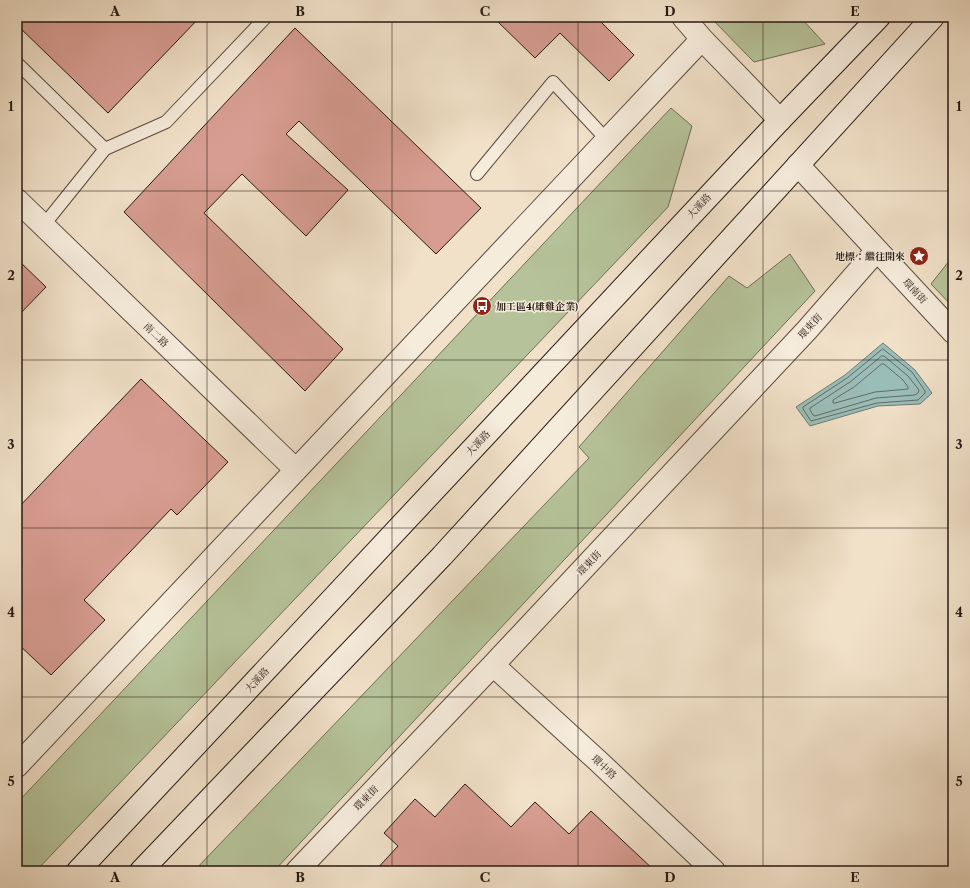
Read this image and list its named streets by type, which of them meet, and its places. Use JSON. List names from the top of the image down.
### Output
{
  "streets": {
    "street": [
      "大溪路",
      "環南街",
      "環東街",
      "南二路",
      "環中路"
    ]
  },
  "crossings": [
    ["環南街", "環東街"],
    ["環東街", "環中路"]
  ],
  "places": {
    "place": ["地標：繼往開來"],
    "bus stop": ["加工區4(雄雞企業)"]
  },
  "grid": {
    "columns": [
      "A",
      "B",
      "C",
      "D",
      "E"
    ],
    "rows": [
      "1",
      "2",
      "3",
      "4",
      "5"
    ]
  }
}
